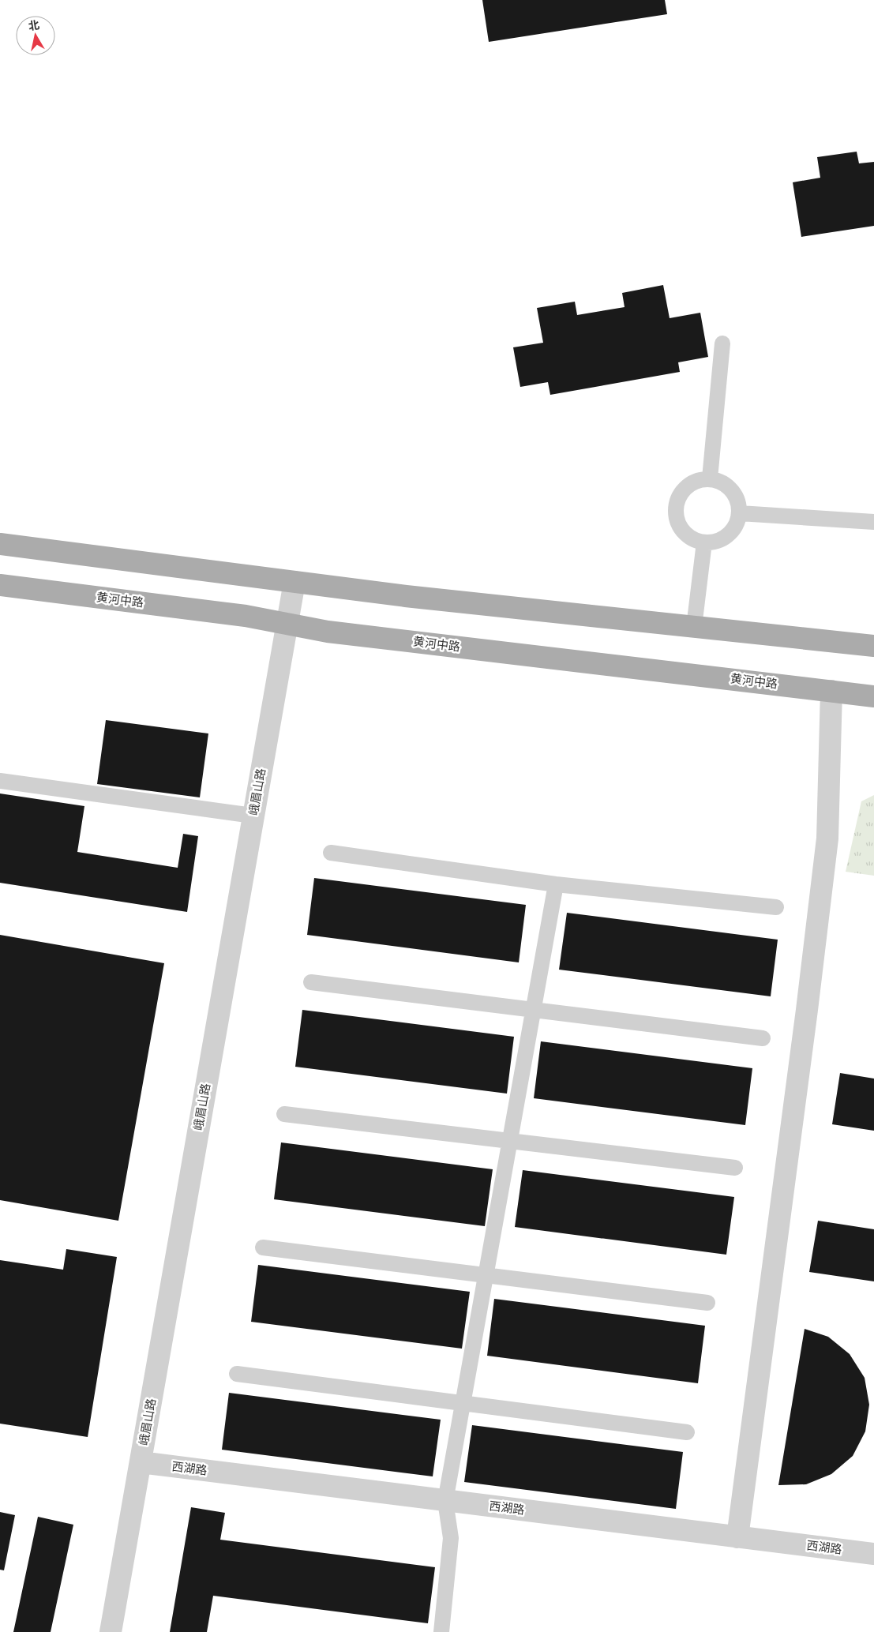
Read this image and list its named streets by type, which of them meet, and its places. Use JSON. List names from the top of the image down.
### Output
{
  "streets": {
    "main road": ["黄河中路"],
    "street": ["峨眉山路", "西湖路"]
  },
  "crossings": [
    ["黄河中路", "峨眉山路"],
    ["峨眉山路", "西湖路"]
  ],
  "north": "top"
}
